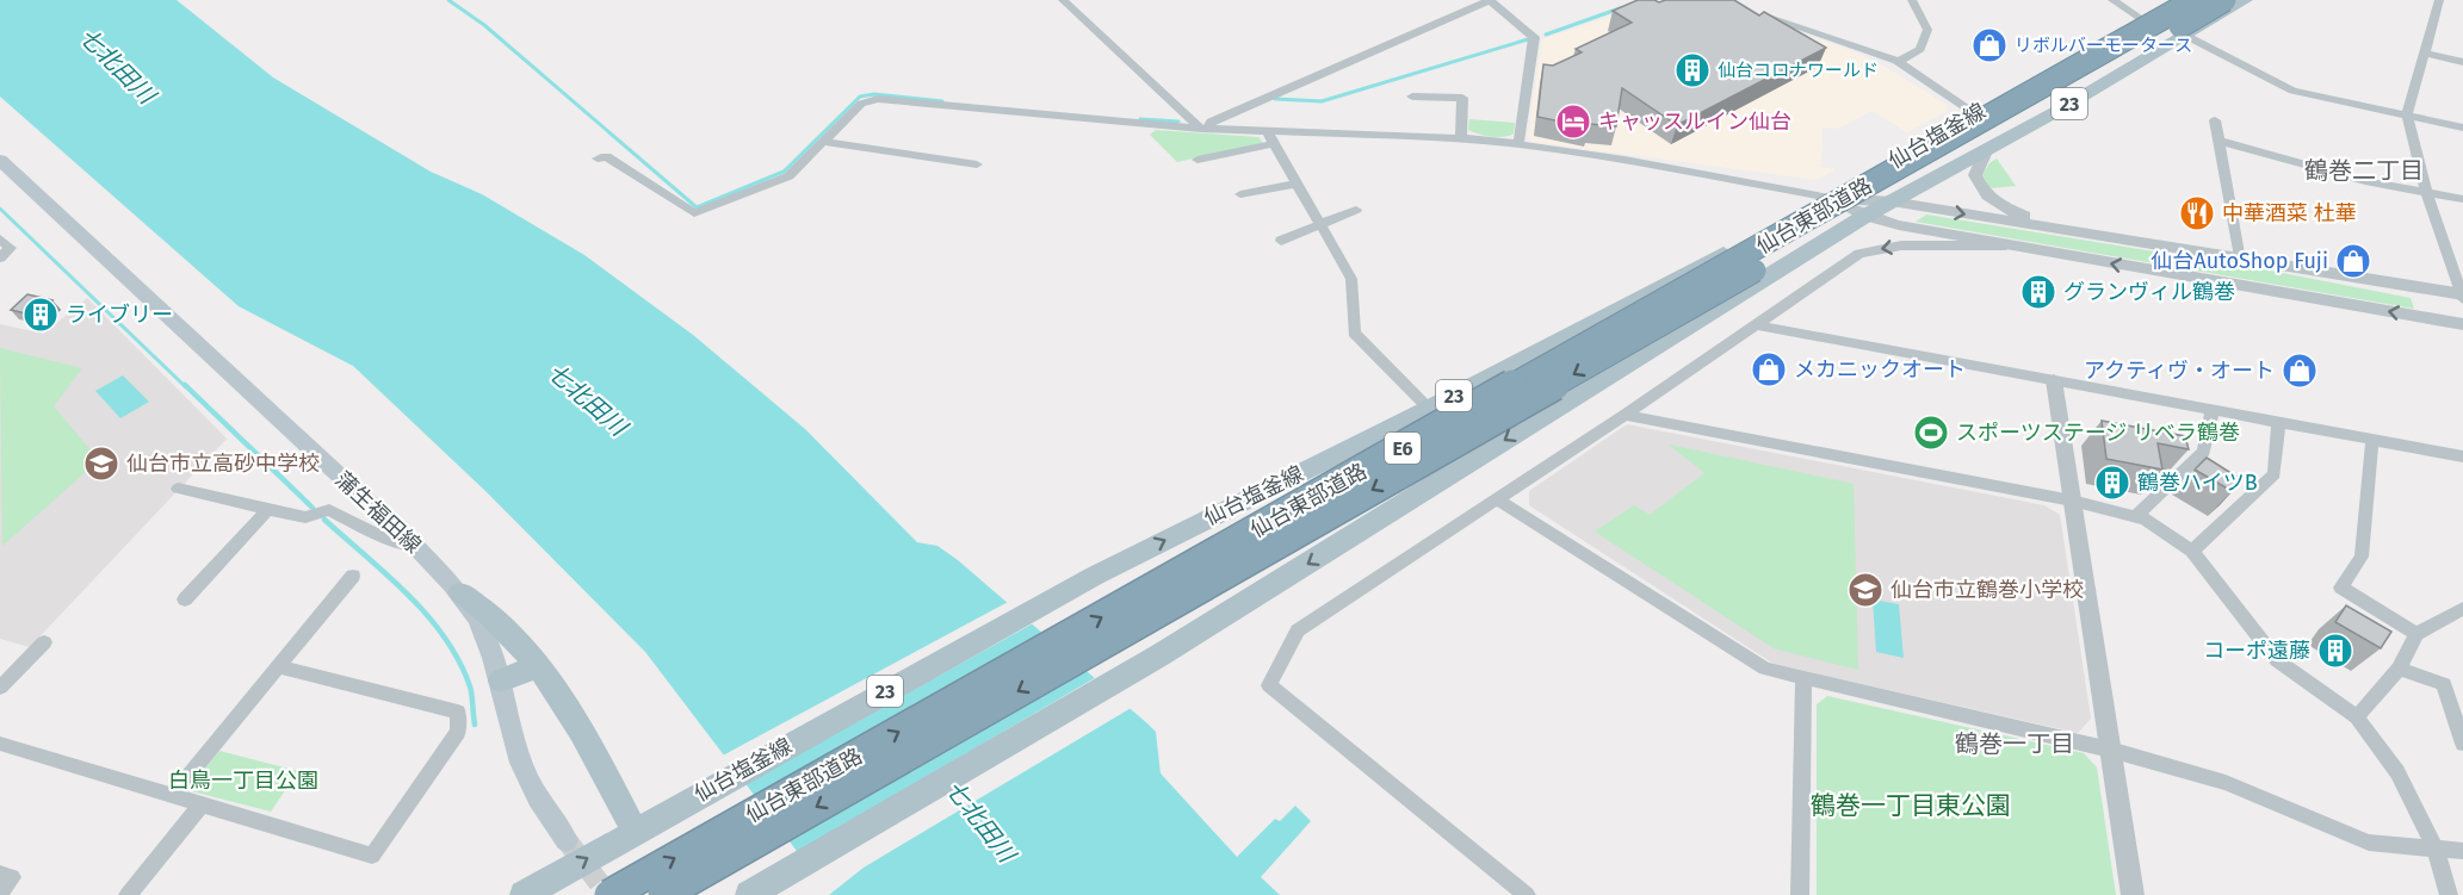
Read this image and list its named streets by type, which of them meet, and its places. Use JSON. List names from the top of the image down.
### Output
{
  "streets": {
    "highway": ["仙台東部道路", "E6"],
    "main road": ["23", "仙台塩釜線", "蒲生福田線"]
  },
  "districts": ["鶴巻二丁目", "鶴巻一丁目"],
  "water": ["七北田川"],
  "parks": ["白鳥一丁目公園", "鶴巻一丁目東公園"],
  "places": {
    "shop": [
      "リボルバーモータース",
      "仙台AutoShop Fuji",
      "メカニックオート",
      "アクティヴ・オート"
    ],
    "building": [
      "仙台コロナワールド",
      "グランヴィル鶴巻",
      "ライブリー",
      "鶴巻ハイツB",
      "コーポ遠藤"
    ],
    "hotel": ["キャッスルイン仙台"],
    "restaurant": ["中華酒菜 杜華"],
    "sports": ["スポーツステージ リベラ鶴巻"],
    "school or university": ["仙台市立高砂中学校", "仙台市立鶴巻小学校"]
  }
}
